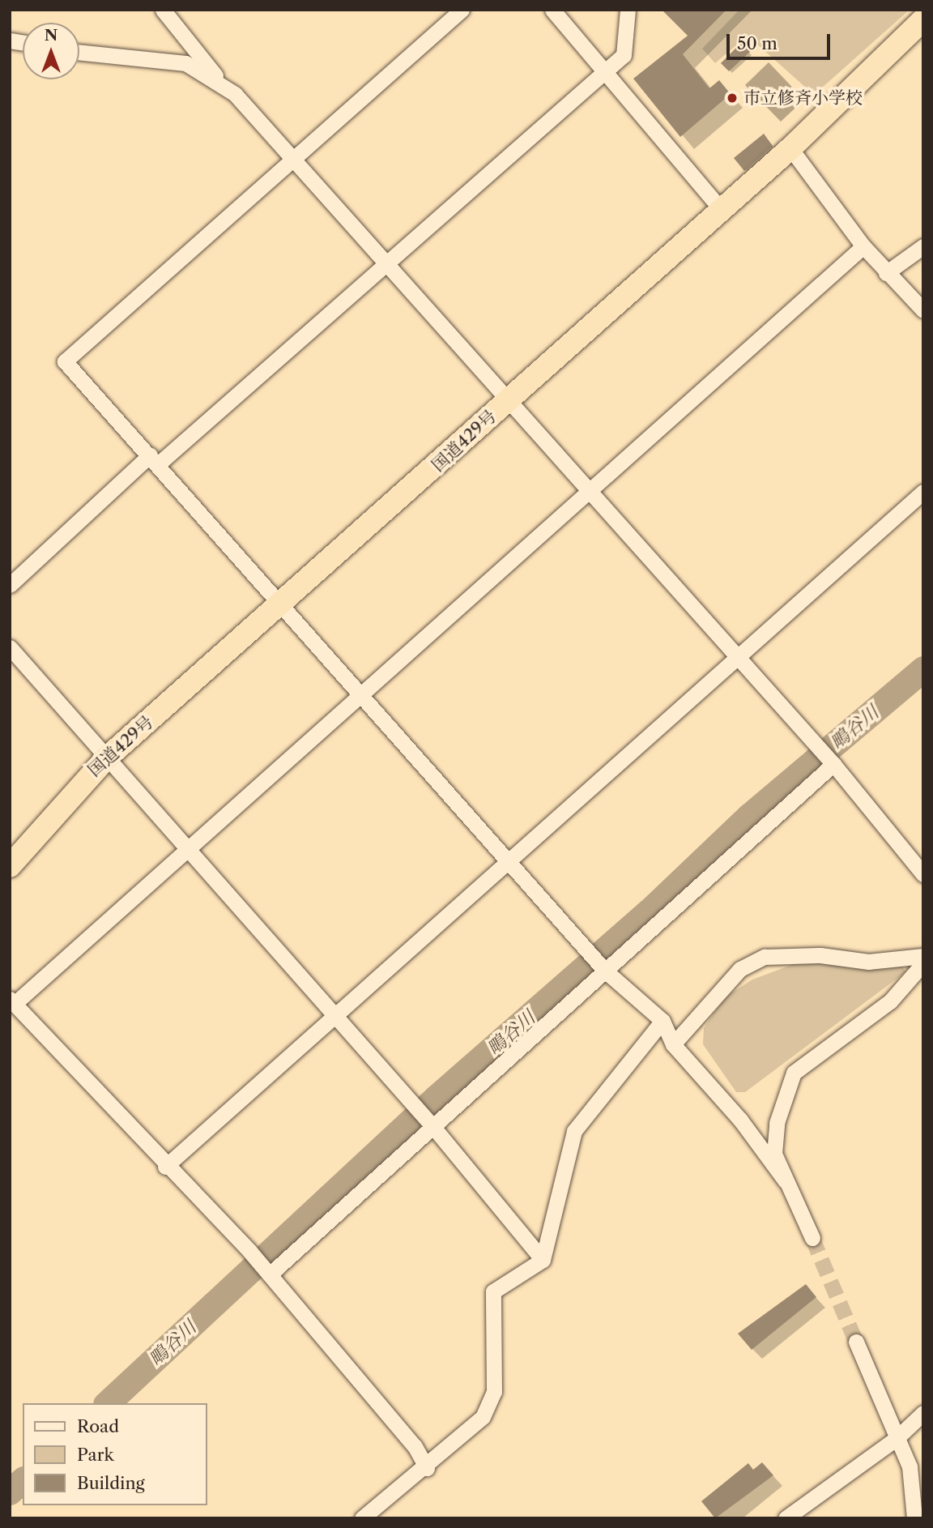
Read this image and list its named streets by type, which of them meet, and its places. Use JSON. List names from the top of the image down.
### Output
{
  "streets": {
    "highway": ["国道429号"]
  },
  "water": ["鴫谷川"],
  "places": ["市立修斉小学校"],
  "legend": ["Road", "Park", "Building"],
  "scale_bar": "50 m",
  "north": "top"
}
